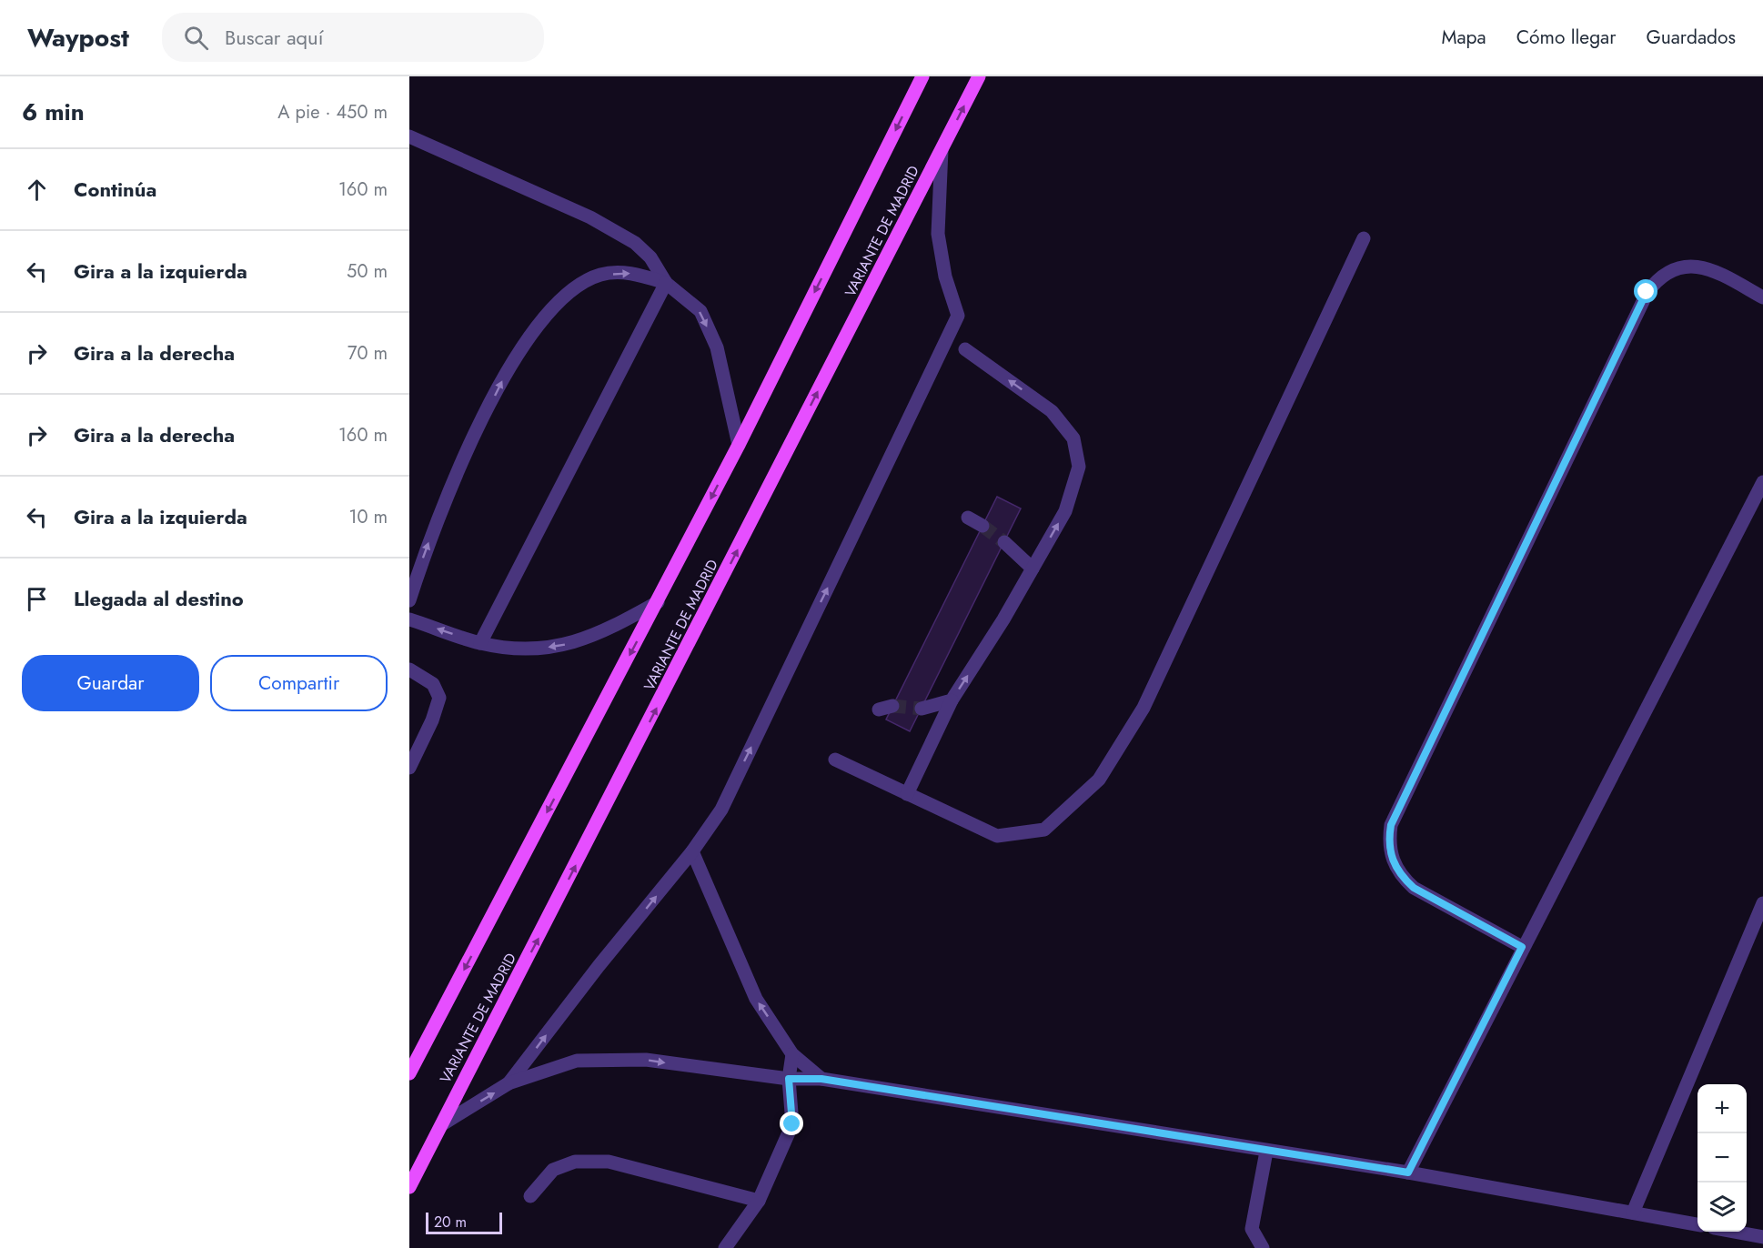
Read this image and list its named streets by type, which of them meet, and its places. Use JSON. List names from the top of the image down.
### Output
{
  "streets": {
    "main road": ["VARIANTE DE MADRID"]
  },
  "scale_bar": "20 m",
  "page": {
    "header": "Waypost",
    "search": "Buscar aquí",
    "nav": ["Mapa", "Cómo llegar", "Guardados"],
    "heading": ["6 min", "A pie · 450 m"],
    "list": [
      ["Continúa", "160 m"],
      ["Gira a la izquierda", "50 m"],
      ["Gira a la derecha", "70 m"],
      ["Gira a la derecha", "160 m"],
      ["Gira a la izquierda", "10 m"],
      "Llegada al destino"
    ],
    "buttons": ["Guardar", "Compartir"],
    "map_buttons": ["+", "−"],
    "scale": "20 m"
  }
}
